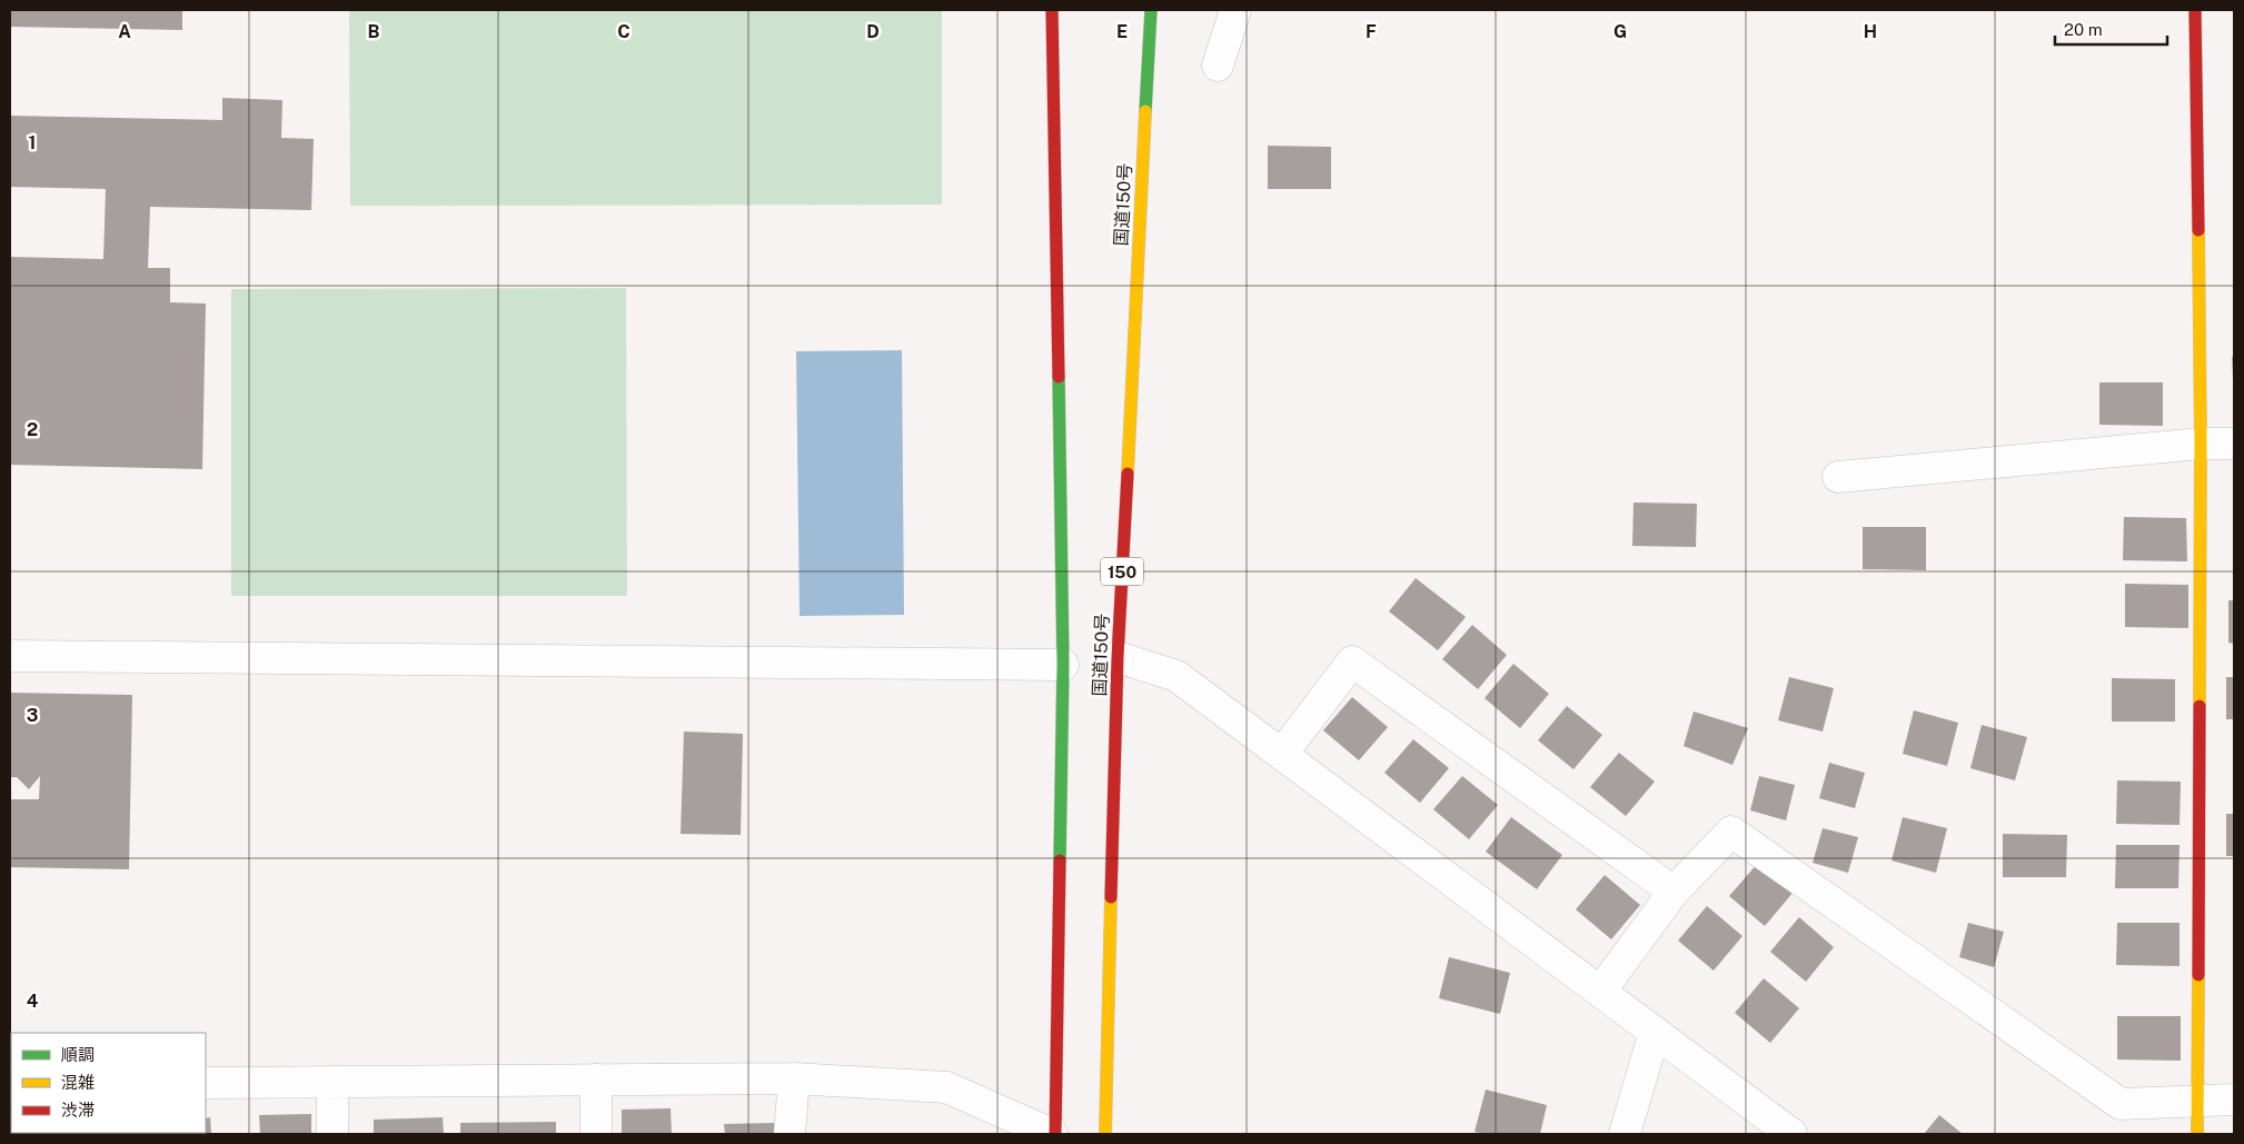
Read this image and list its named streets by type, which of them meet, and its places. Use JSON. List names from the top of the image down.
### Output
{
  "streets": {
    "main road": ["国道150号", "150"]
  },
  "legend": ["順調", "混雑", "渋滞"],
  "scale_bar": "20 m",
  "grid": {
    "columns": [
      "A",
      "B",
      "C",
      "D",
      "E",
      "F",
      "G",
      "H"
    ],
    "rows": [
      "1",
      "2",
      "3",
      "4"
    ]
  }
}
